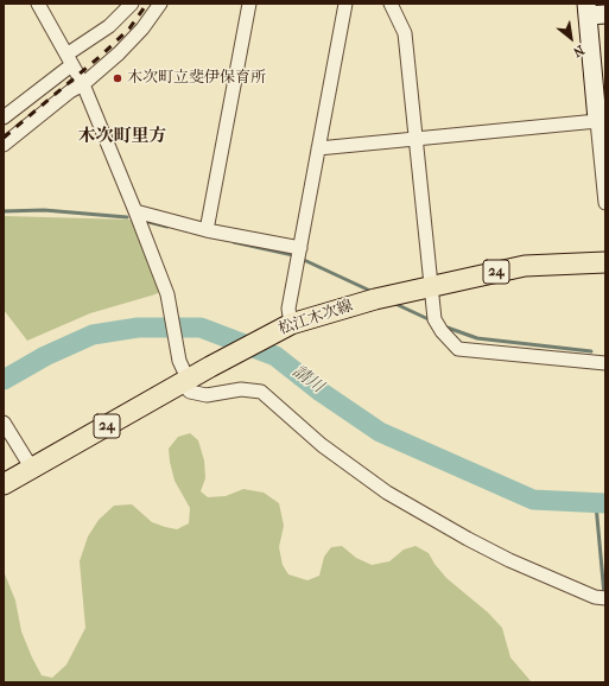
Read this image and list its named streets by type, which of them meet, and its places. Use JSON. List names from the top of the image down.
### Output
{
  "streets": {
    "main road": ["24", "松江木次線"]
  },
  "districts": ["木次町里方"],
  "water": ["請川"],
  "places": ["木次町立斐伊保育所"],
  "north": "bottom right"
}
